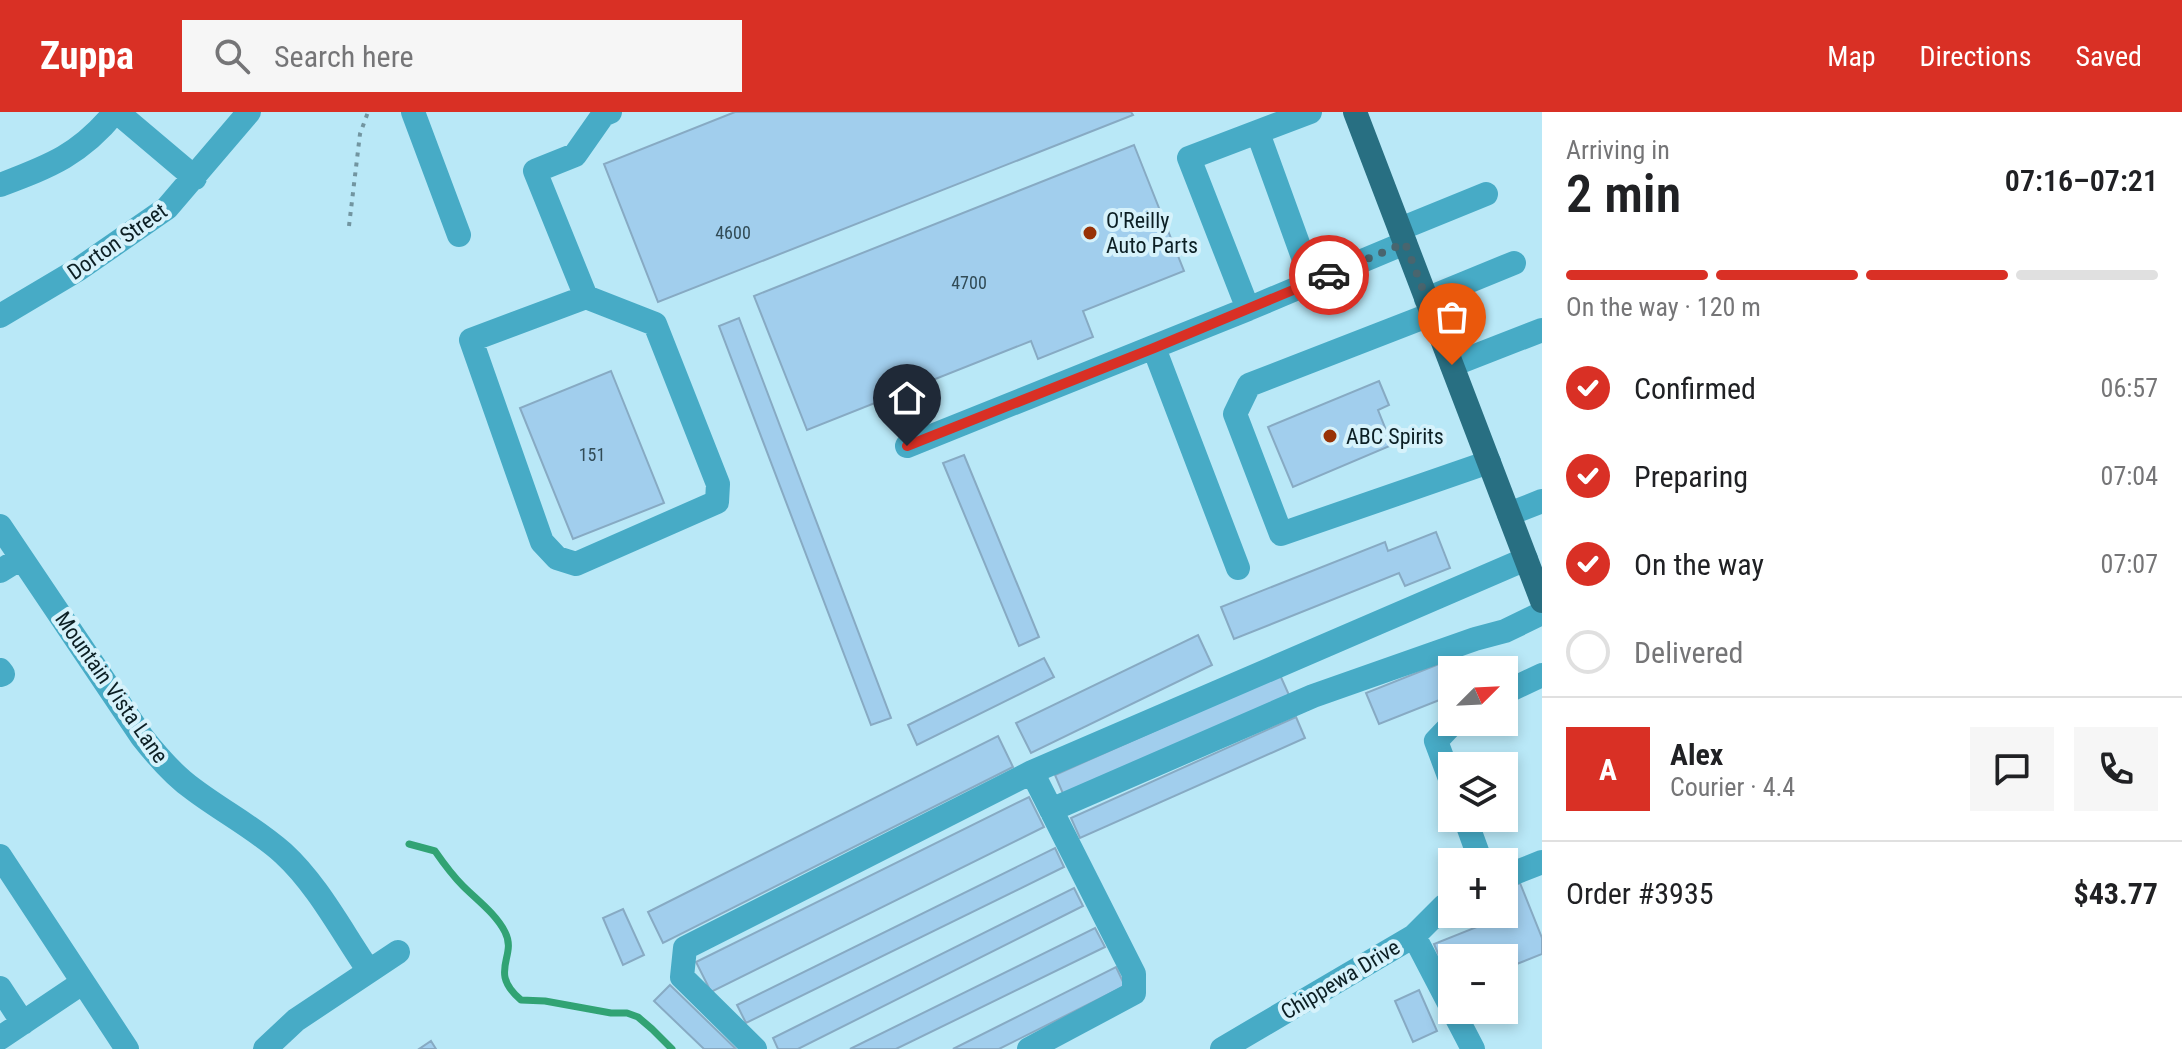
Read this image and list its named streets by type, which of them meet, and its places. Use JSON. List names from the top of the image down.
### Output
{
  "streets": {
    "street": ["Dorton Street", "Mountain Vista Lane", "Chippewa Drive"]
  },
  "places": ["O'Reilly Auto Parts", "ABC Spirits"],
  "house_numbers": ["4600", "4700", "151"],
  "north": "top right",
  "page": {
    "header": "Zuppa",
    "search": "Search here",
    "nav": ["Map", "Directions", "Saved"],
    "heading": ["2 min", "Arriving in", "07:16–07:21"],
    "panel": [
      "Alex",
      "Courier · 4.4",
      "Order #3935",
      "$43.77"
    ],
    "bar": "On the way · 120 m",
    "list": [
      ["Confirmed", "06:57"],
      ["Preparing", "07:04"],
      ["On the way", "07:07"],
      "Delivered"
    ],
    "map_buttons": ["+", "−"],
    "round": "A"
  }
}
